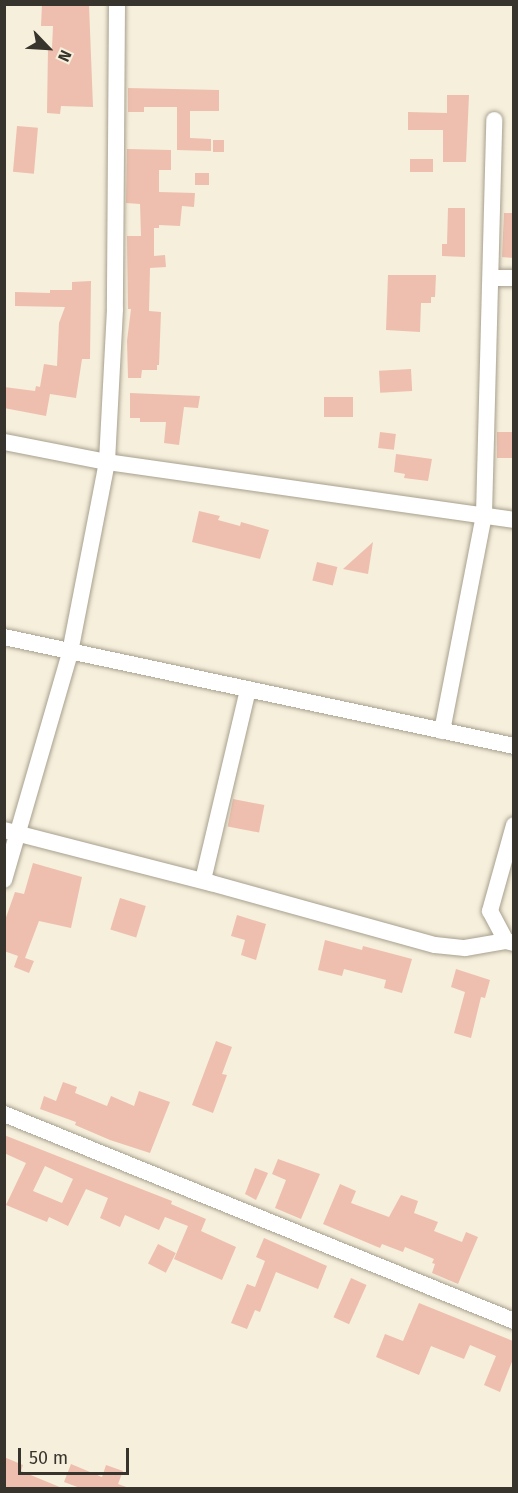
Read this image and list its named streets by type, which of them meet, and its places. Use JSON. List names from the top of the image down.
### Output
{
  "scale_bar": "50 m",
  "north": "bottom right"
}
